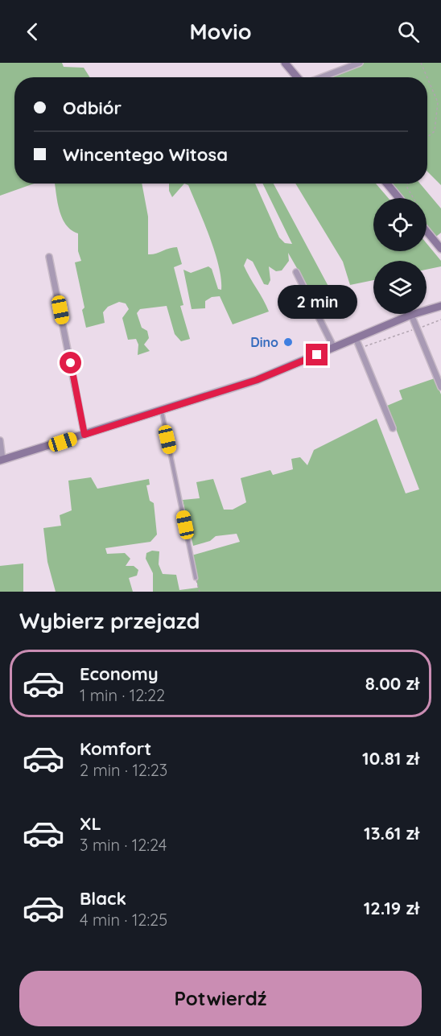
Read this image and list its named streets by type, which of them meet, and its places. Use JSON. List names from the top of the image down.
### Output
{
  "places": ["Dino"],
  "page": {
    "header": "Movio",
    "banner": ["Odbiór", "Wincentego Witosa"],
    "bubble": "2 min",
    "heading": "Wybierz przejazd",
    "list": [
      {
        "name": "Economy",
        "note": "1 min · 12:22",
        "value": "8.00 zł"
      },
      {
        "name": "Komfort",
        "note": "2 min · 12:23",
        "value": "10.81 zł"
      },
      {
        "name": "XL",
        "note": "3 min · 12:24",
        "value": "13.61 zł"
      },
      {
        "name": "Black",
        "note": "4 min · 12:25",
        "value": "12.19 zł"
      }
    ],
    "buttons": "Potwierdź"
  }
}
